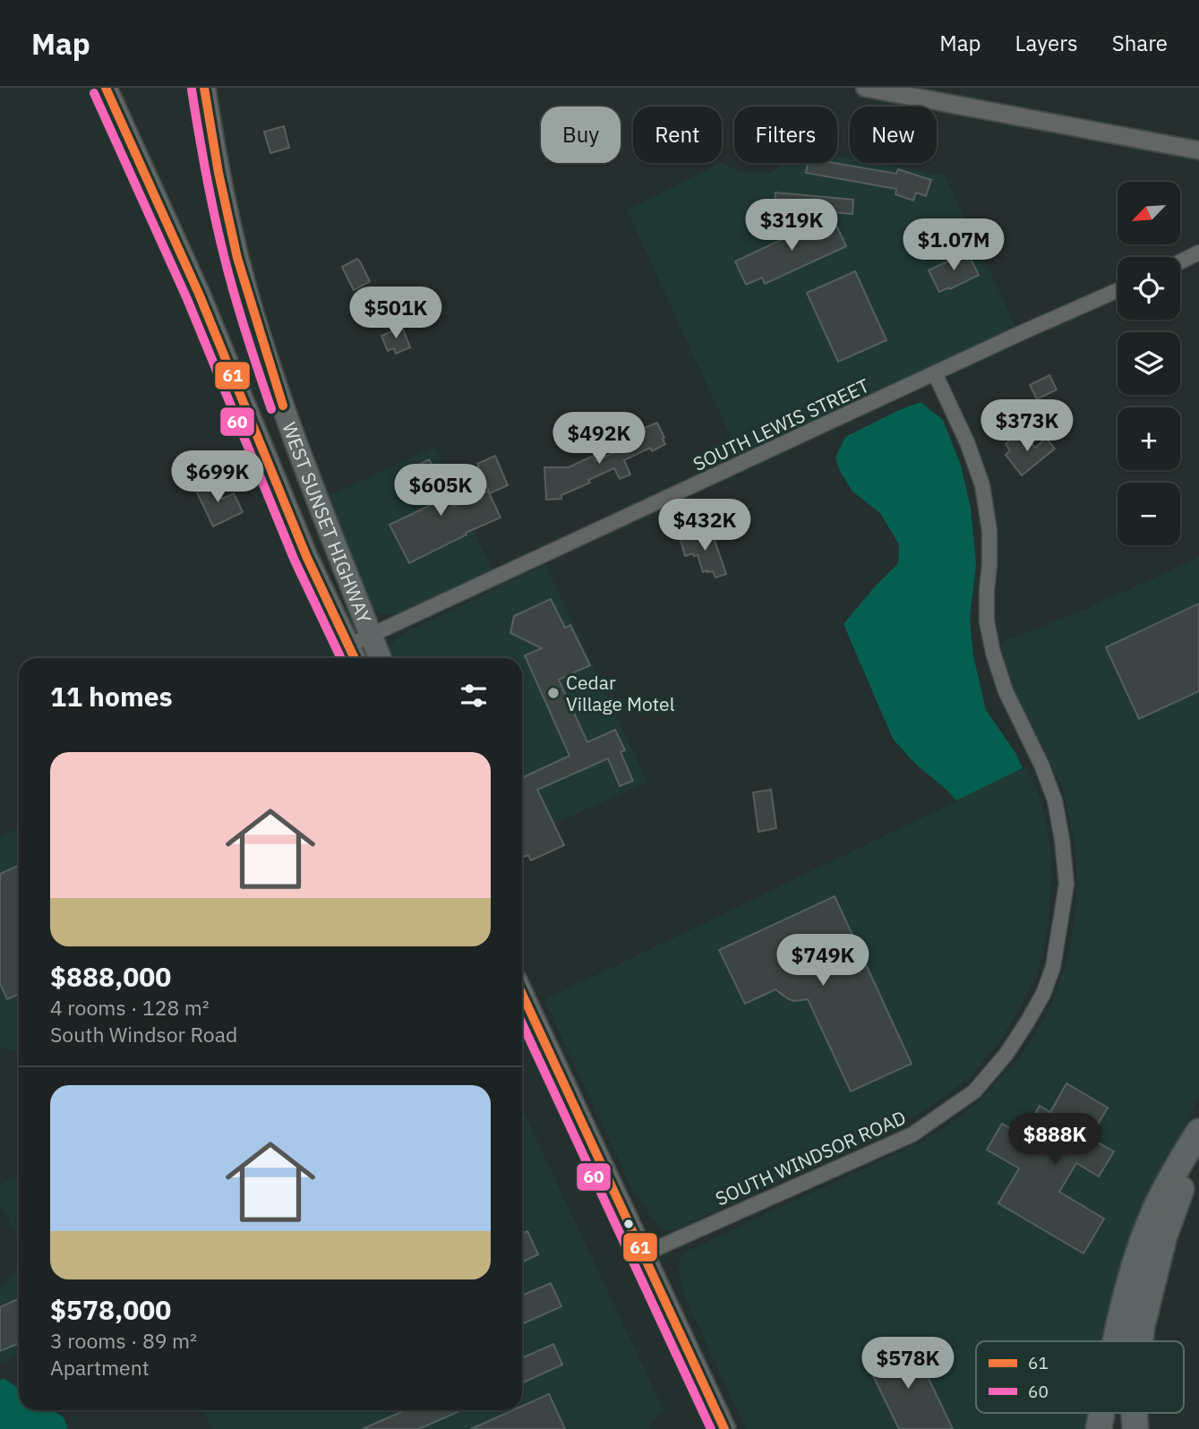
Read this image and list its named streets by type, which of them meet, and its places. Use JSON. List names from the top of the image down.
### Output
{
  "streets": {
    "main road": ["WEST SUNSET HIGHWAY"],
    "street": ["SOUTH LEWIS STREET", "SOUTH WINDSOR ROAD"]
  },
  "crossings": [
    ["SOUTH LEWIS STREET", "WEST SUNSET HIGHWAY"],
    ["SOUTH LEWIS STREET", "SOUTH WINDSOR ROAD"]
  ],
  "places": ["Cedar Village Motel"],
  "lines": ["transit line 61", "transit line 60"],
  "legend": ["61", "60"],
  "north": "bottom left",
  "page": {
    "header": "Map",
    "nav": ["Map", "Layers", "Share"],
    "chip": [
      "Buy",
      "Rent",
      "Filters",
      "New"
    ],
    "map_buttons": ["+", "−"],
    "price": [
      "$319K",
      "$1.07M",
      "$501K",
      "$373K",
      "$492K",
      "$699K",
      "$605K",
      "$432K",
      "$749K",
      "$888K",
      "$578K"
    ],
    "heading": "11 homes",
    "list": [
      {
        "name": "$888,000",
        "note": "4 rooms · 128 m² · South Windsor Road"
      },
      {
        "name": "$578,000",
        "note": "3 rooms · 89 m² · Apartment"
      }
    ]
  }
}
